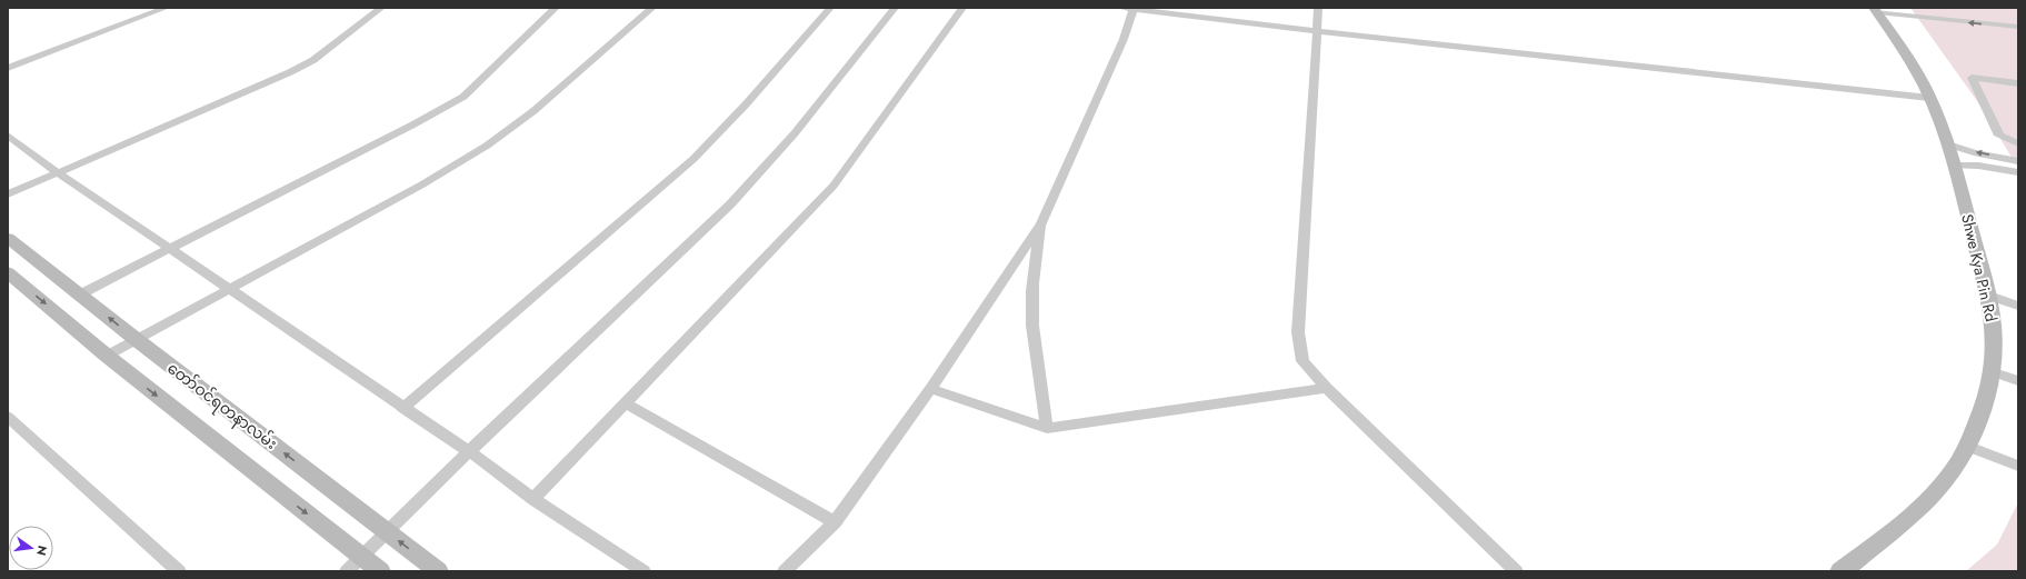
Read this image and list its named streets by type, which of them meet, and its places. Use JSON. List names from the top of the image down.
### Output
{
  "streets": {
    "main road": ["Shwe Kya Pin Rd", "တော်ဝင်ရတနာလမ်း"]
  },
  "north": "right"
}
